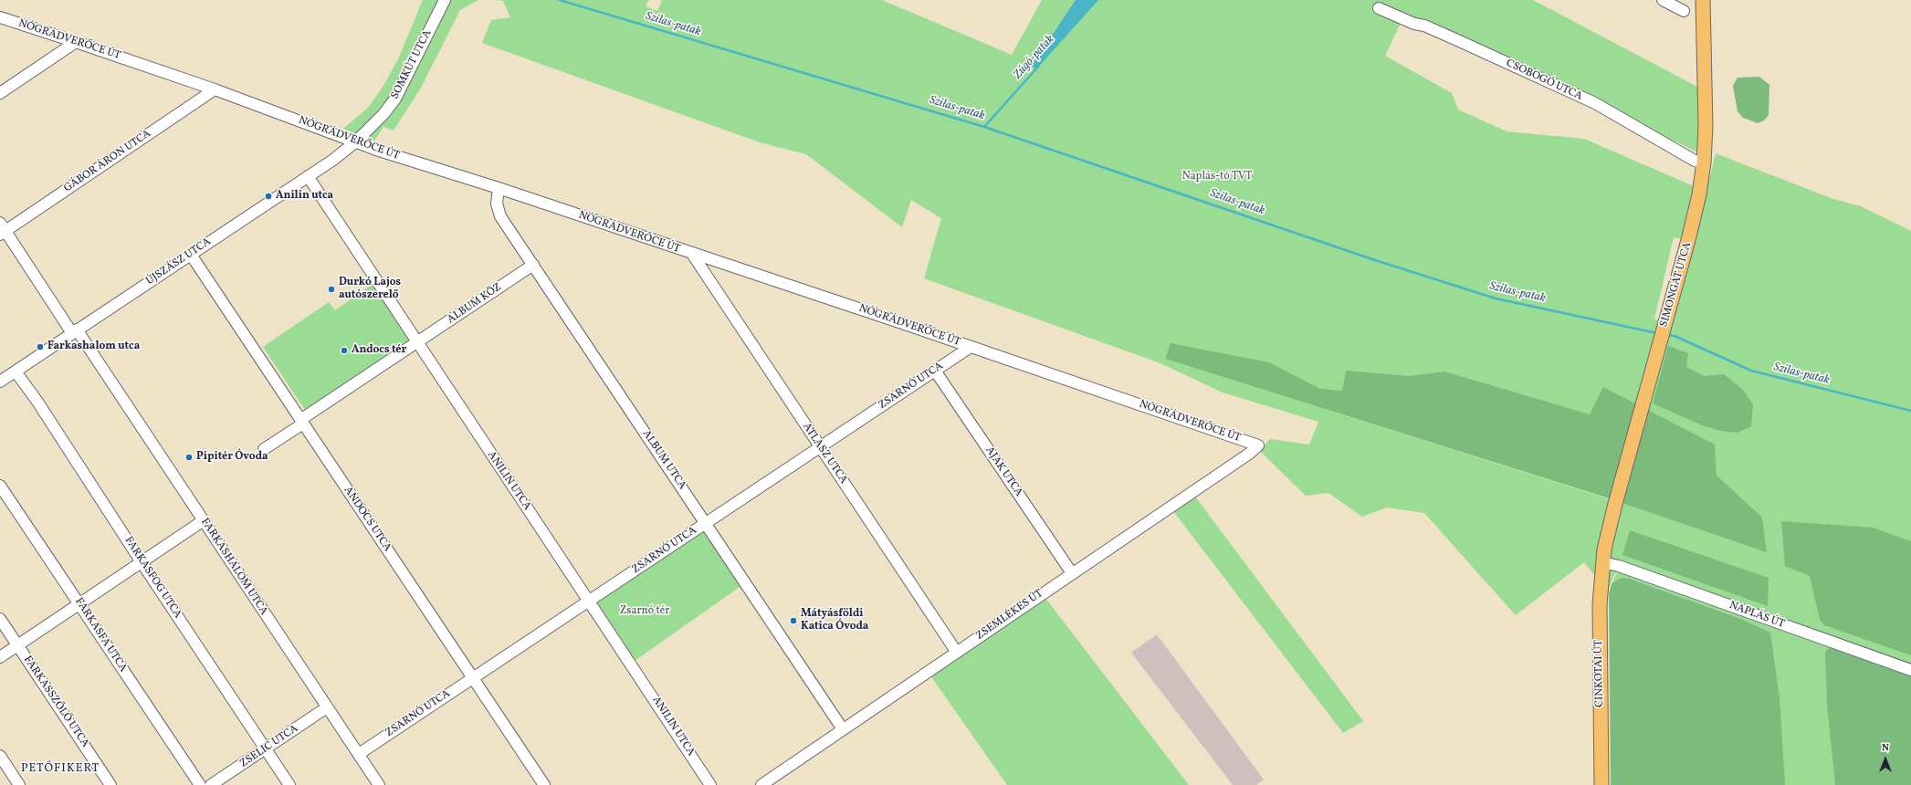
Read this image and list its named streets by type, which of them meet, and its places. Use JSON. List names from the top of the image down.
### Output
{
  "streets": {
    "main road": ["SIMONGÁT UTCA", "CINKOTAI ÚT"],
    "street": [
      "NÓGRÁDVERŐCE ÚT",
      "SOMKÚT UTCA",
      "CSOBOGÓ UTCA",
      "GÁBOR ÁRON UTCA",
      "ÚJSZÁSZ UTCA",
      "ALBUM KÖZ",
      "ZSARNÓ UTCA",
      "ATLASZ UTCA",
      "ALBUM UTCA",
      "AJAK UTCA",
      "ANILIN UTCA",
      "ANDOCS UTCA",
      "FARKASHALOM UTCA",
      "FARKASFOG UTCA",
      "ZSEMLÉKES ÚT",
      "NAPLÁS ÚT",
      "FARKASFA UTCA",
      "FARKASSZŐLŐ UTCA",
      "ZSELIC UTCA"
    ]
  },
  "crossings": [
    ["NÓGRÁDVERŐCE ÚT", "SOMKÚT UTCA"],
    ["NÓGRÁDVERŐCE ÚT", "GÁBOR ÁRON UTCA"],
    ["NÓGRÁDVERŐCE ÚT", "ÚJSZÁSZ UTCA"],
    ["NÓGRÁDVERŐCE ÚT", "ZSARNÓ UTCA"],
    ["NÓGRÁDVERŐCE ÚT", "ATLASZ UTCA"],
    ["NÓGRÁDVERŐCE ÚT", "ALBUM UTCA"],
    ["NÓGRÁDVERŐCE ÚT", "ZSEMLÉKES ÚT"],
    ["SOMKÚT UTCA", "ÚJSZÁSZ UTCA"],
    ["CSOBOGÓ UTCA", "SIMONGÁT UTCA"],
    ["GÁBOR ÁRON UTCA", "FARKASHALOM UTCA"],
    ["ÚJSZÁSZ UTCA", "ANILIN UTCA"],
    ["ÚJSZÁSZ UTCA", "ANDOCS UTCA"],
    ["ÚJSZÁSZ UTCA", "FARKASHALOM UTCA"],
    ["ÚJSZÁSZ UTCA", "FARKASFOG UTCA"],
    ["SIMONGÁT UTCA", "NAPLÁS ÚT"],
    ["SIMONGÁT UTCA", "CINKOTAI ÚT"],
    ["ALBUM KÖZ", "ALBUM UTCA"],
    ["ALBUM KÖZ", "ANILIN UTCA"],
    ["ZSARNÓ UTCA", "ATLASZ UTCA"],
    ["ZSARNÓ UTCA", "ALBUM UTCA"],
    ["ZSARNÓ UTCA", "AJAK UTCA"],
    ["ZSARNÓ UTCA", "ANILIN UTCA"],
    ["ZSARNÓ UTCA", "ANDOCS UTCA"],
    ["ZSARNÓ UTCA", "FARKASHALOM UTCA"],
    ["ATLASZ UTCA", "ZSEMLÉKES ÚT"],
    ["ALBUM UTCA", "ZSEMLÉKES ÚT"],
    ["AJAK UTCA", "ZSEMLÉKES ÚT"],
    ["FARKASHALOM UTCA", "ZSELIC UTCA"],
    ["FARKASFOG UTCA", "ZSELIC UTCA"],
    ["NAPLÁS ÚT", "CINKOTAI ÚT"]
  ],
  "districts": ["PETŐFIKERT"],
  "water": ["Szilas-patak", "Zúgó-patak"],
  "parks": ["Naplás-tó TVT", "Zsarnó tér"],
  "places": [
    "Anilin utca",
    "Durkó Lajos autószerelő",
    "Farkashalom utca",
    "Andocs tér",
    "Pipitér Óvoda",
    "Mátyásföldi Katica Óvoda"
  ],
  "north": "top"
}
